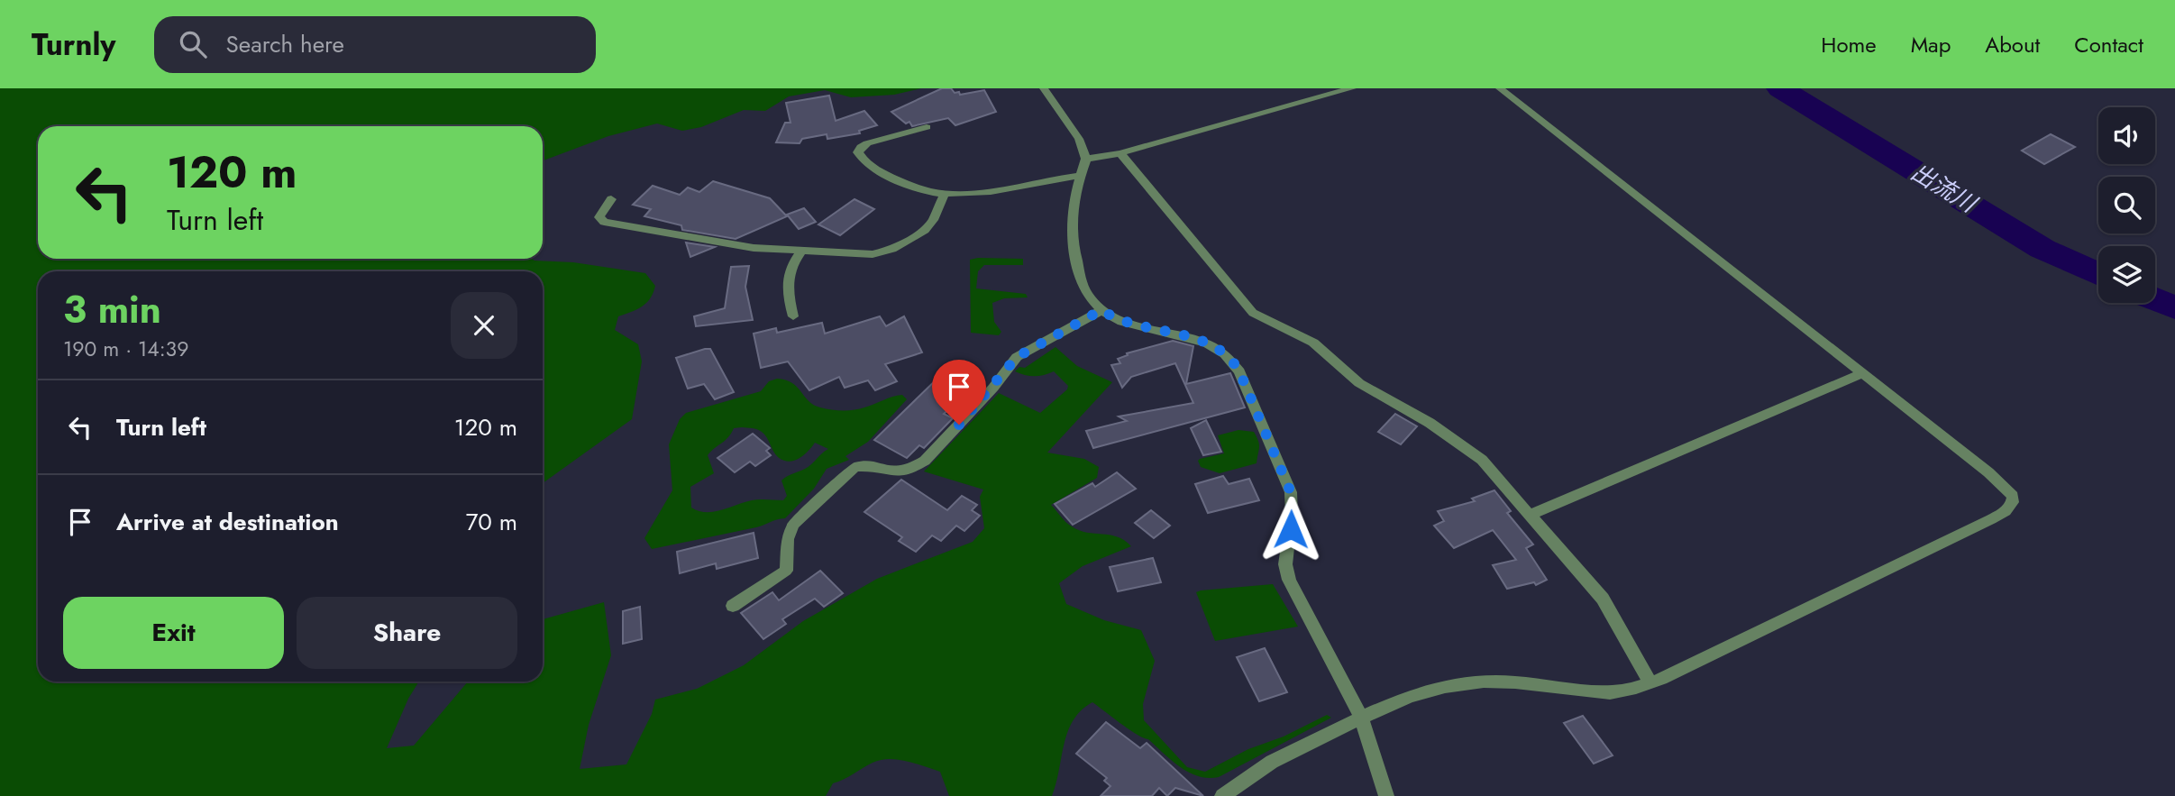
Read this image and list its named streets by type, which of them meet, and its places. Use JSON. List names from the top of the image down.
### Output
{
  "water": ["出流川"],
  "page": {
    "header": "Turnly",
    "search": "Search here",
    "nav": [
      "Home",
      "Map",
      "About",
      "Contact"
    ],
    "turn": ["120 m", "Turn left"],
    "heading": ["3 min", "190 m · 14:39"],
    "list": [
      {
        "name": "Turn left",
        "value": "120 m"
      },
      {
        "name": "Arrive at destination",
        "value": "70 m"
      }
    ],
    "buttons": ["Exit", "Share"]
  }
}
